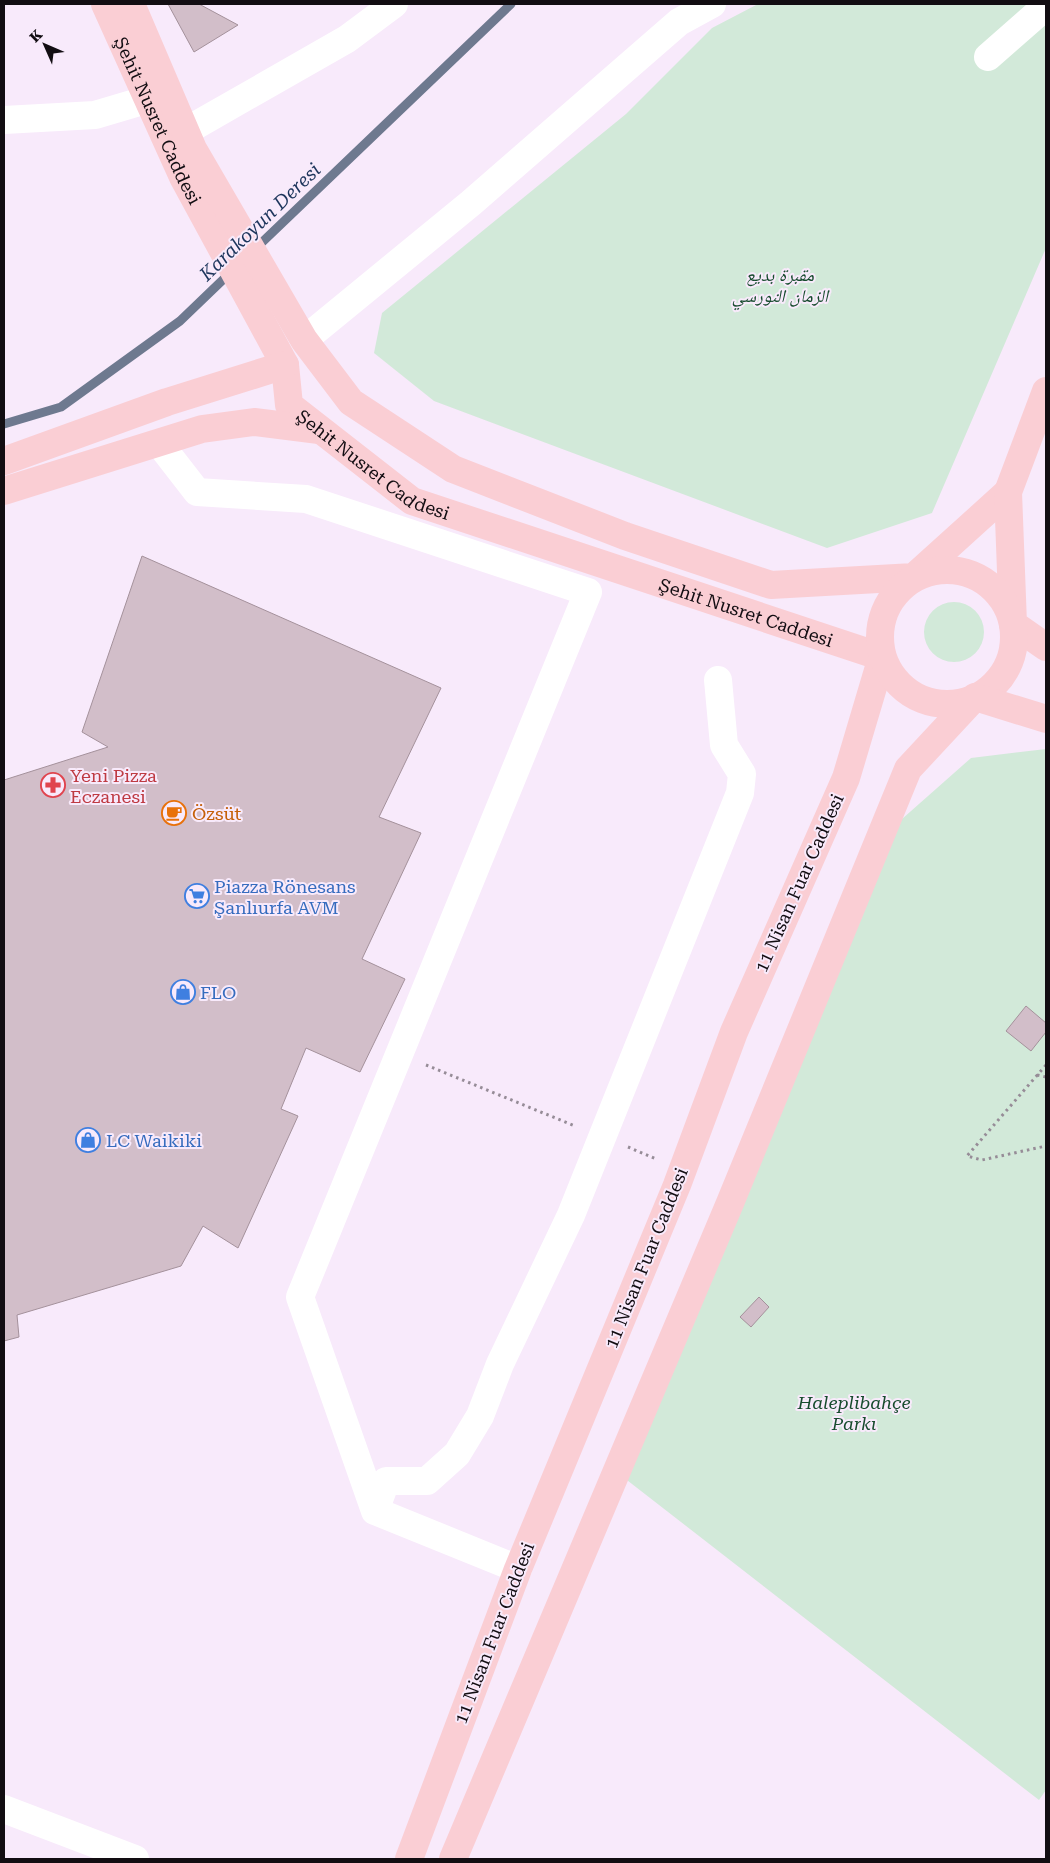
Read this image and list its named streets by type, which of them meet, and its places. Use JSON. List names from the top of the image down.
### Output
{
  "streets": {
    "main road": ["Şehit Nusret Caddesi", "11 Nisan Fuar Caddesi"]
  },
  "crossings": [
    ["Şehit Nusret Caddesi", "11 Nisan Fuar Caddesi"]
  ],
  "water": ["Karakoyun Deresi"],
  "parks": ["مقبرة بديع الزمان النورسي", "Haleplibahçe Parkı"],
  "places": {
    "pharmacy": ["Yeni Pizza Eczanesi"],
    "cafe": ["Özsüt"],
    "supermarket": ["Piazza Rönesans Şanlıurfa AVM"],
    "shop": ["FLO", "LC Waikiki"]
  },
  "north": "top left"
}
